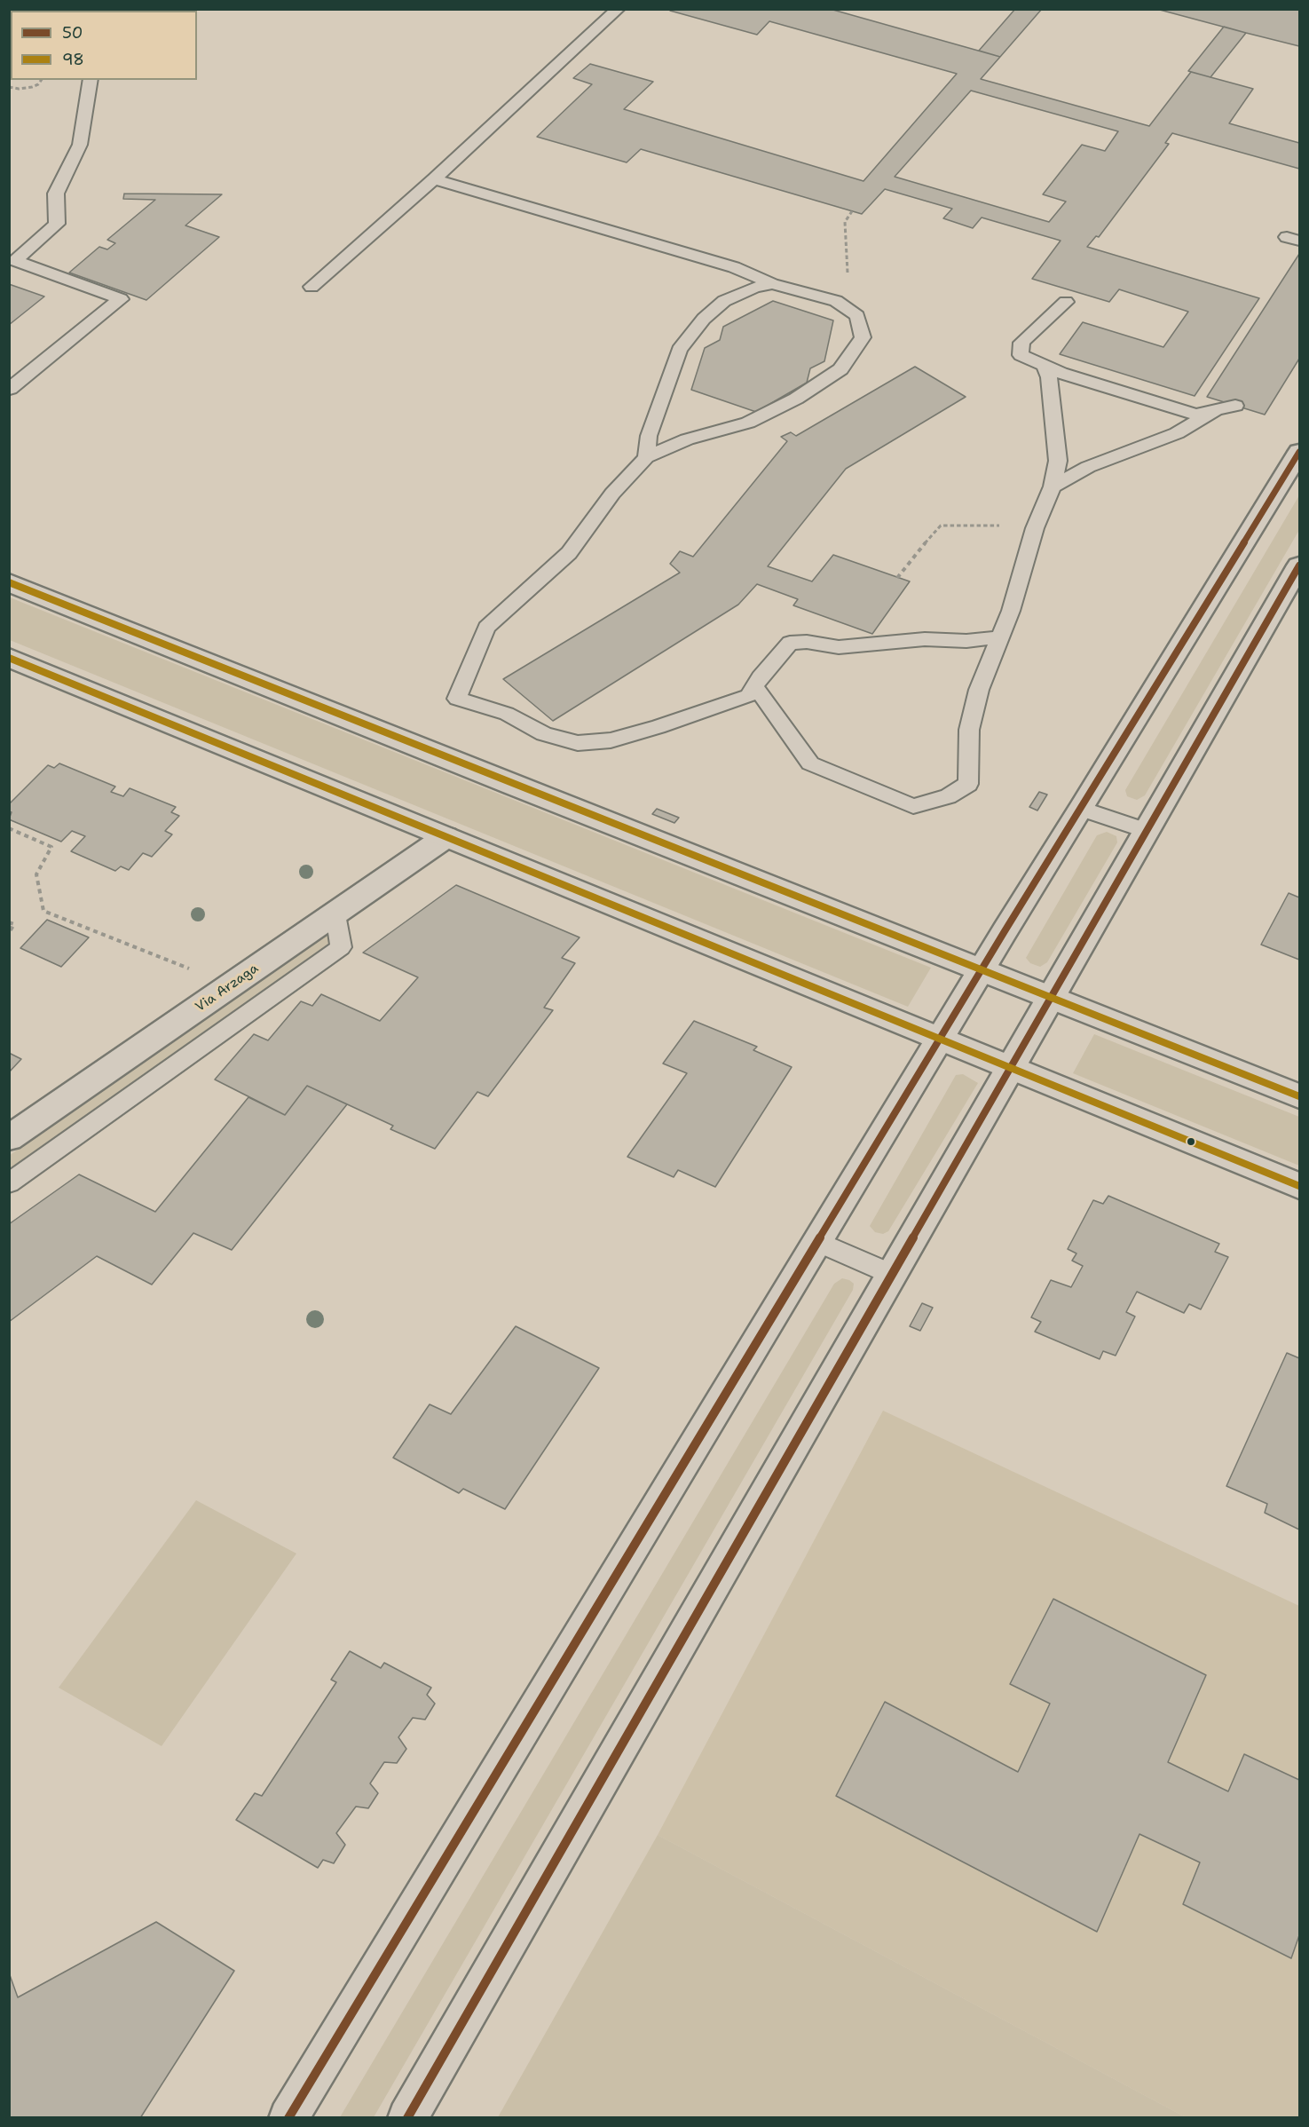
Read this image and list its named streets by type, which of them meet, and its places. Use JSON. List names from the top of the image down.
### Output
{
  "streets": {
    "street": ["Via Arzaga"]
  },
  "lines": ["transit line 50", "transit line 98"],
  "legend": ["50", "98"]
}
